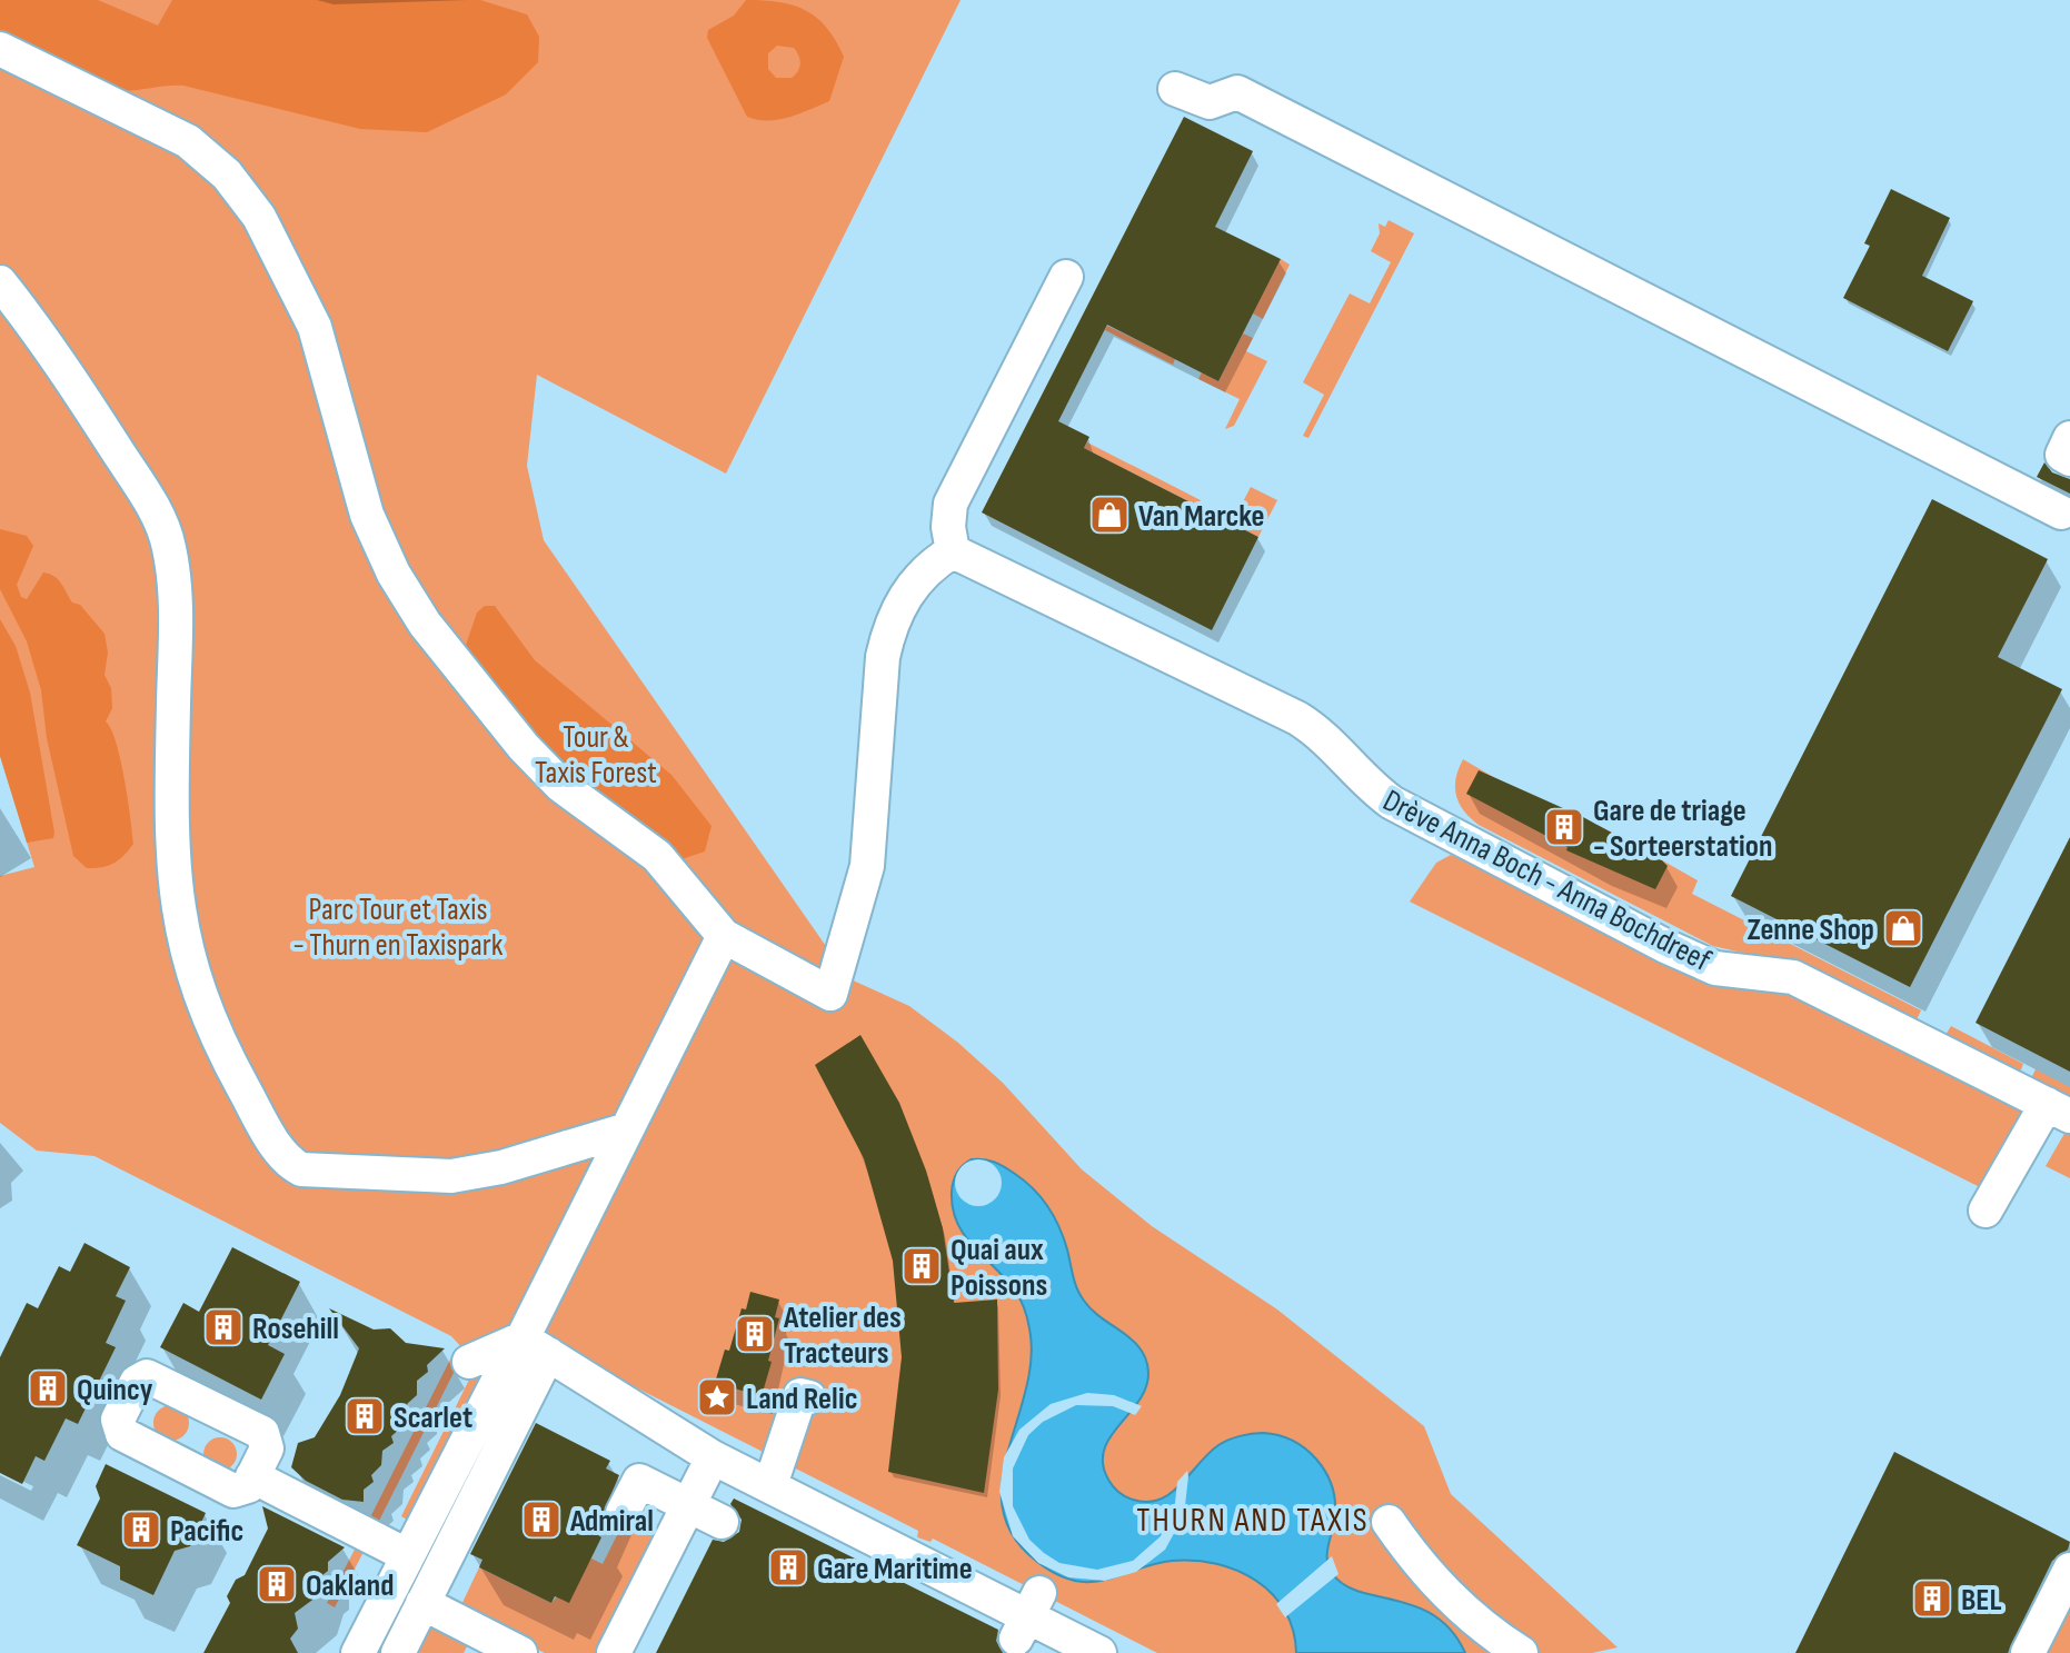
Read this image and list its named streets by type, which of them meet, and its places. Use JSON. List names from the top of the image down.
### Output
{
  "streets": {
    "street": ["Drève Anna Boch - Anna Bochdreef"]
  },
  "districts": ["THURN AND TAXIS"],
  "parks": ["Tour & Taxis Forest", "Parc Tour et Taxis - Thurn en Taxispark"],
  "places": {
    "shop": ["Van Marcke", "Zenne Shop"],
    "building": [
      "Gare de triage - Sorteerstation",
      "Quai aux Poissons",
      "Rosehill",
      "Atelier des Tracteurs",
      "Quincy",
      "Scarlet",
      "Admiral",
      "Pacific",
      "Gare Maritime",
      "Oakland",
      "BEL"
    ],
    "place": ["Land Relic"]
  }
}
